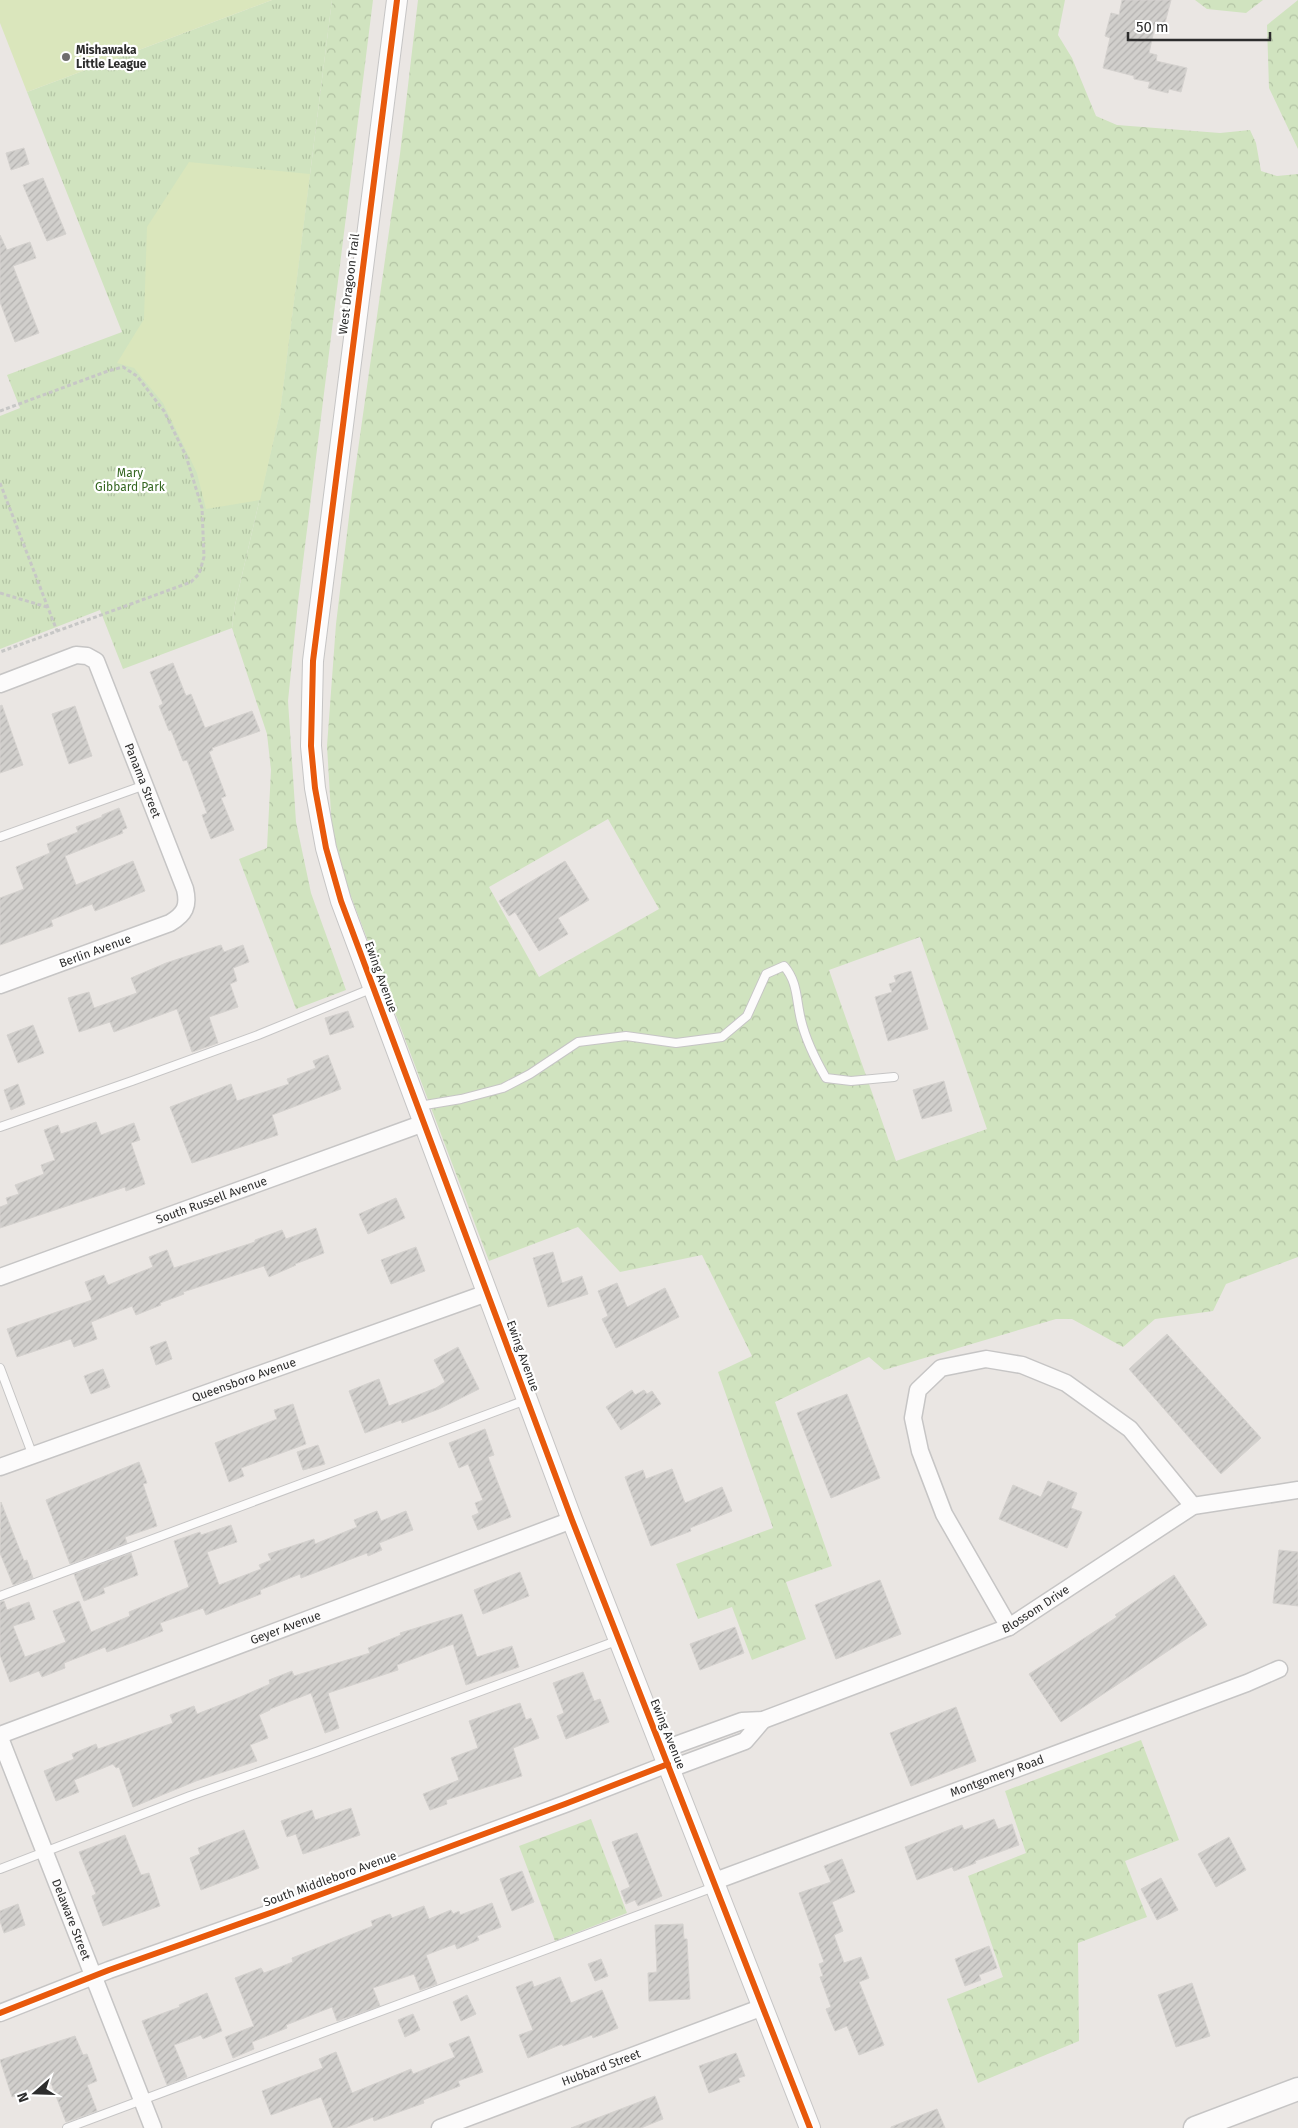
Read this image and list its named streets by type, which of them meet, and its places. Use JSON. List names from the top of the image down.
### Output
{
  "streets": {
    "street": [
      "West Dragoon Trail",
      "Panama Street",
      "Berlin Avenue",
      "Ewing Avenue",
      "South Russell Avenue",
      "Queensboro Avenue",
      "Blossom Drive",
      "Geyer Avenue",
      "Montgomery Road",
      "South Middleboro Avenue",
      "Delaware Street",
      "Hubbard Street"
    ]
  },
  "crossings": [
    ["West Dragoon Trail", "Ewing Avenue"],
    ["Panama Street", "Berlin Avenue"],
    ["Ewing Avenue", "South Russell Avenue"],
    ["Ewing Avenue", "Queensboro Avenue"],
    ["Ewing Avenue", "Blossom Drive"],
    ["Ewing Avenue", "Geyer Avenue"],
    ["Ewing Avenue", "Montgomery Road"],
    ["Ewing Avenue", "South Middleboro Avenue"],
    ["Ewing Avenue", "Hubbard Street"],
    ["Blossom Drive", "South Middleboro Avenue"],
    ["Geyer Avenue", "Delaware Street"],
    ["South Middleboro Avenue", "Delaware Street"]
  ],
  "parks": ["Mary Gibbard Park"],
  "places": ["Mishawaka Little League"],
  "scale_bar": "50 m",
  "north": "left"
}
